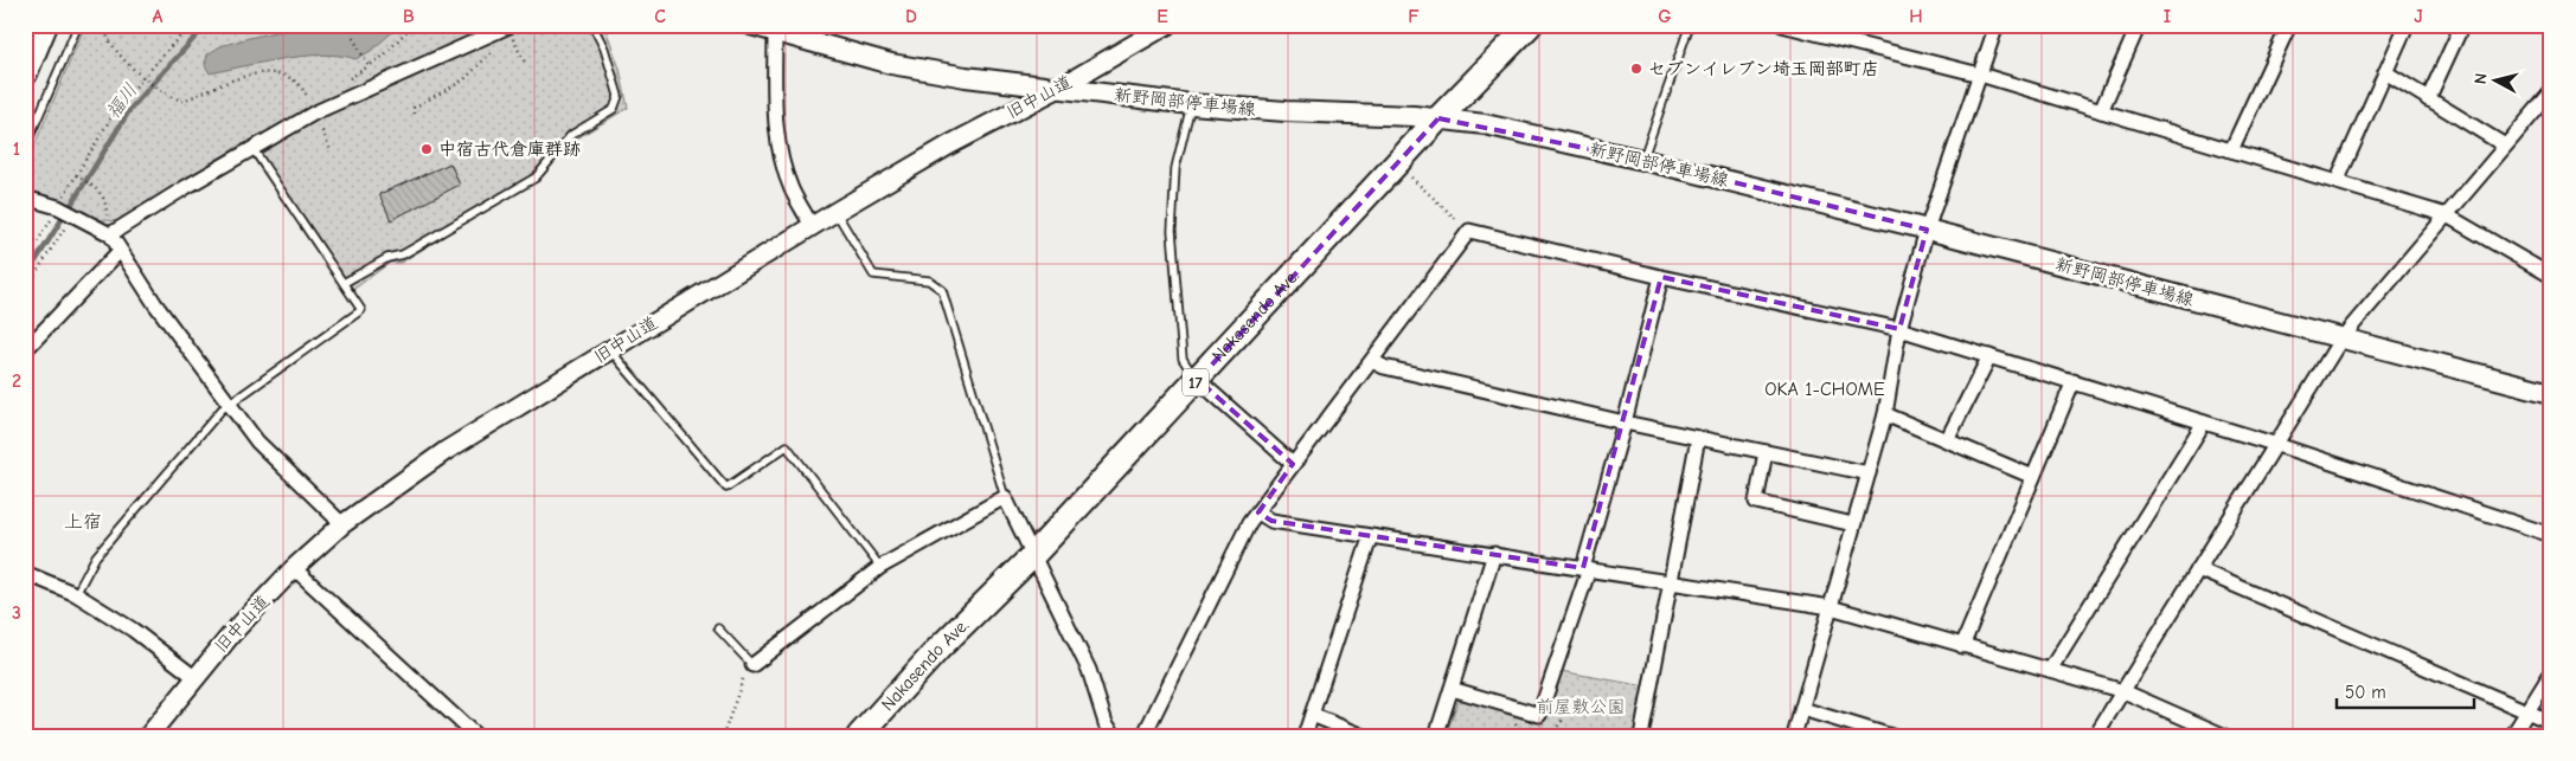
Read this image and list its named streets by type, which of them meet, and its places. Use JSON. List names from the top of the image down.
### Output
{
  "streets": {
    "highway": ["Nakasendo Ave.", "17"],
    "main road": ["新野岡部停車場線"],
    "street": ["旧中山道"]
  },
  "crossings": [
    ["旧中山道", "新野岡部停車場線"],
    ["新野岡部停車場線", "Nakasendo Ave."]
  ],
  "districts": ["OKA 1-CHOME", "上宿"],
  "water": ["福川"],
  "parks": ["前屋敷公園"],
  "places": ["セブンイレブン埼玉岡部町店", "中宿古代倉庫群跡"],
  "scale_bar": "50 m",
  "north": "left",
  "grid": {
    "columns": [
      "A",
      "B",
      "C",
      "D",
      "E",
      "F",
      "G",
      "H",
      "I",
      "J"
    ],
    "rows": ["1", "2", "3"]
  }
}
